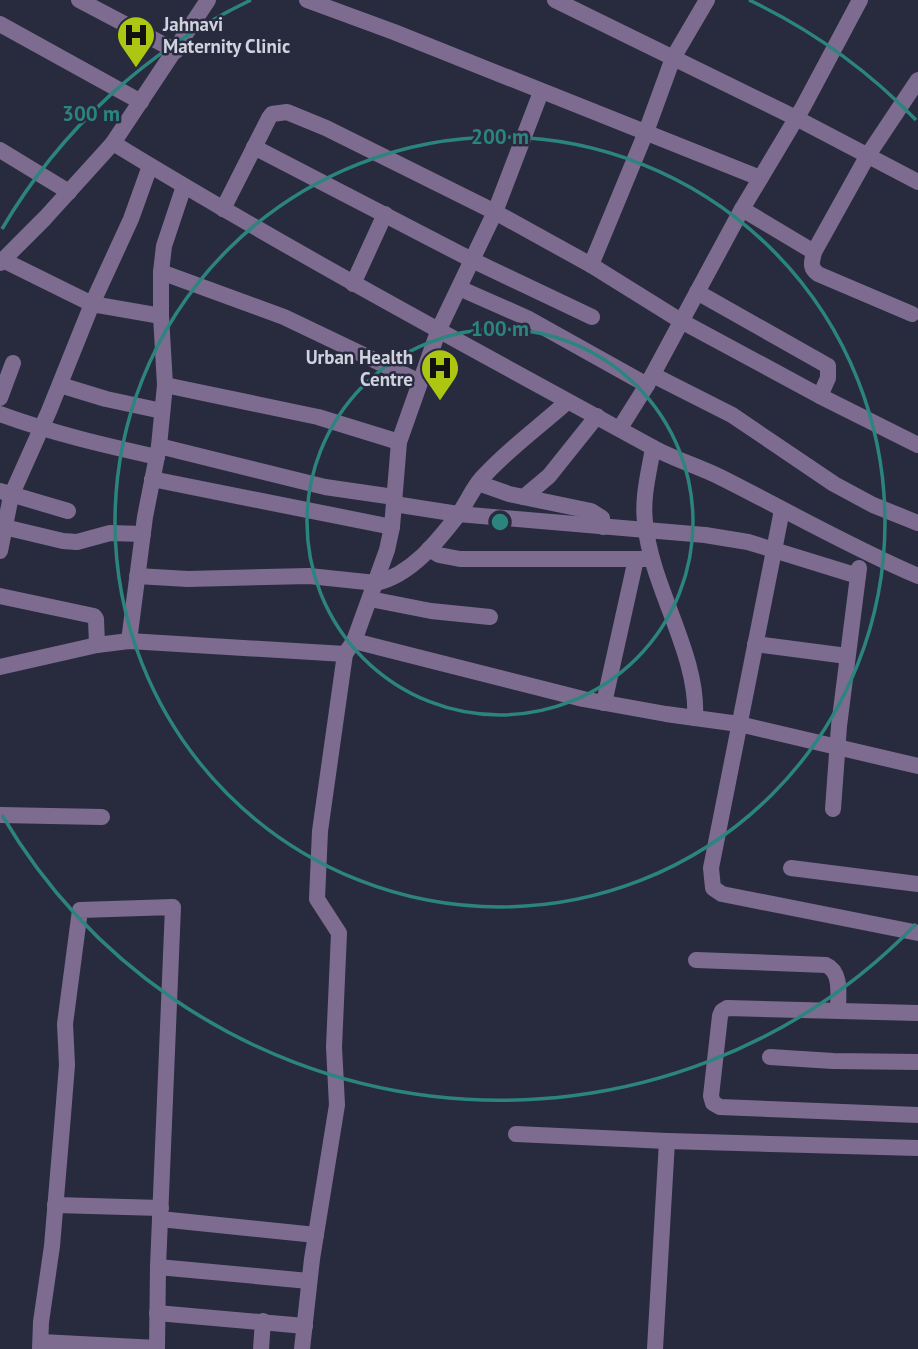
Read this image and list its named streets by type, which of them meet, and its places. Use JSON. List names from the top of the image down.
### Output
{
  "places": {
    "hospital": ["Jahnavi Maternity Clinic", "Urban Health Centre"]
  },
  "rings": ["300 m", "200 m", "100 m"]
}
